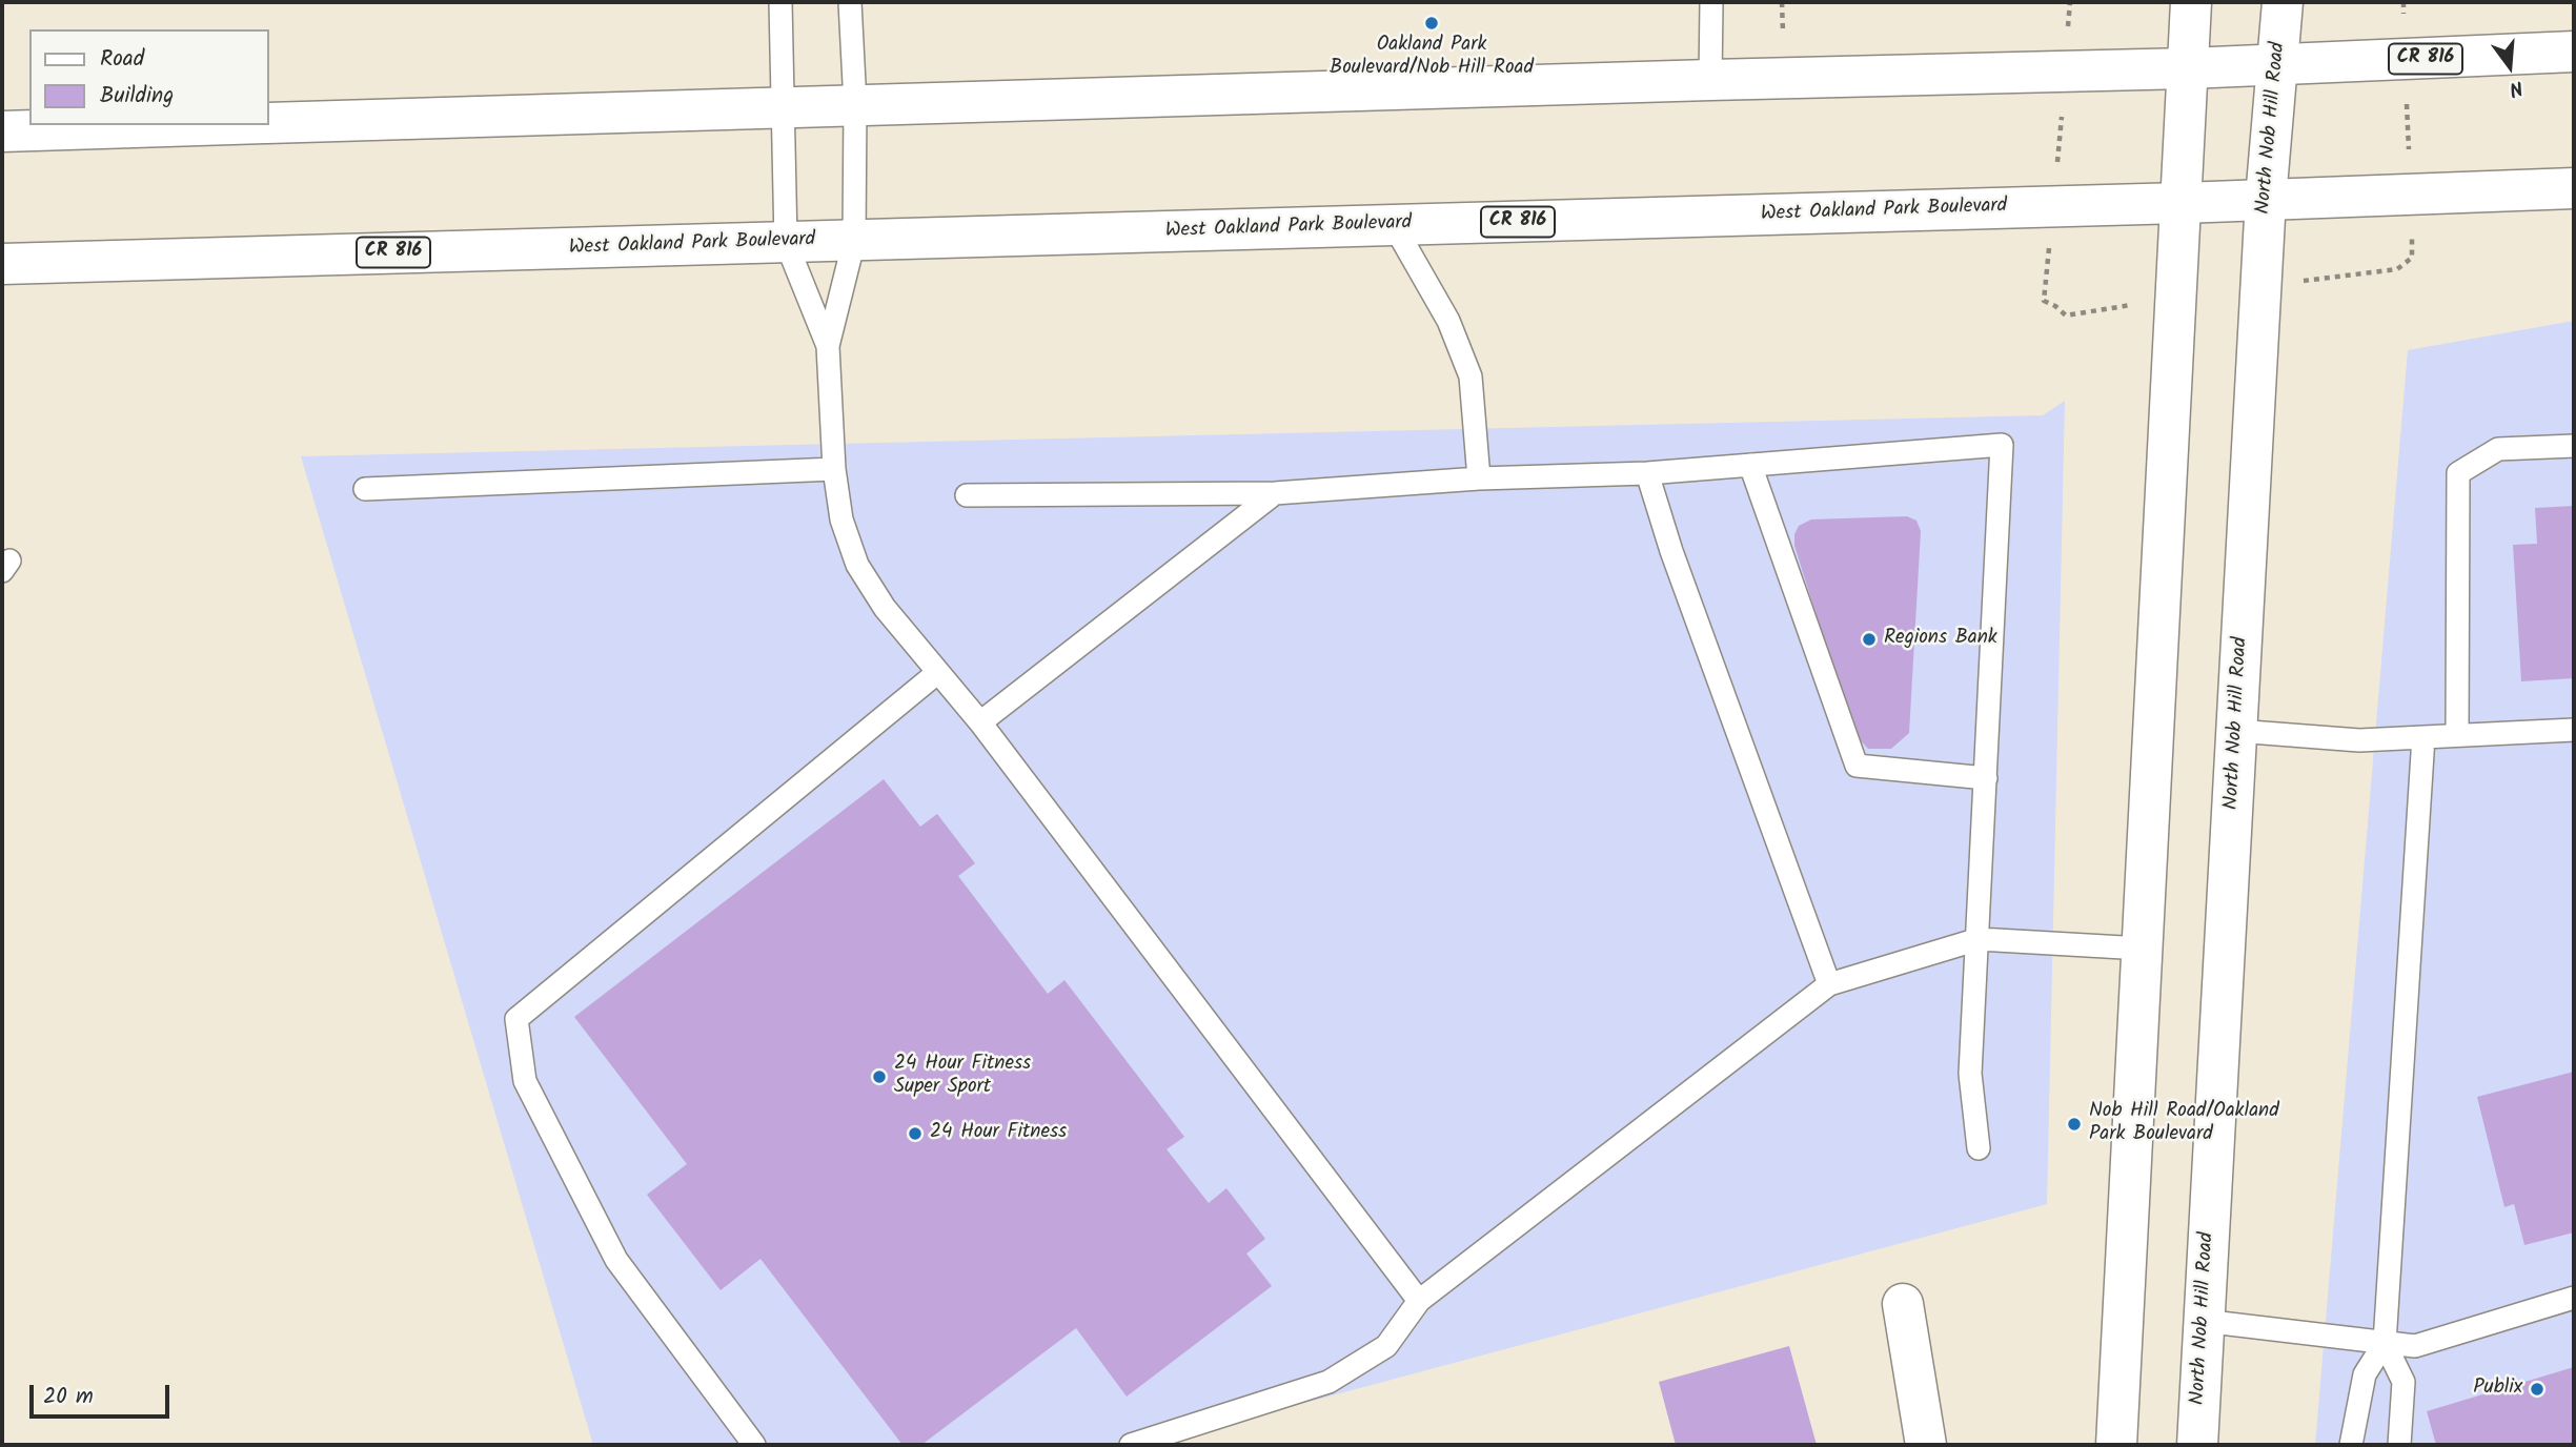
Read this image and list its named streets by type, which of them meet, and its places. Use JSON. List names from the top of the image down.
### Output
{
  "streets": {
    "main road": ["CR 816", "North Nob Hill Road", "West Oakland Park Boulevard"]
  },
  "crossings": [
    ["CR 816", "North Nob Hill Road"],
    ["North Nob Hill Road", "West Oakland Park Boulevard"]
  ],
  "places": [
    "Oakland Park Boulevard/Nob Hill Road",
    "Regions Bank",
    "24 Hour Fitness Super Sport",
    "Nob Hill Road/Oakland Park Boulevard",
    "24 Hour Fitness",
    "Publix"
  ],
  "legend": ["Road", "Building"],
  "scale_bar": "20 m",
  "north": "bottom"
}
